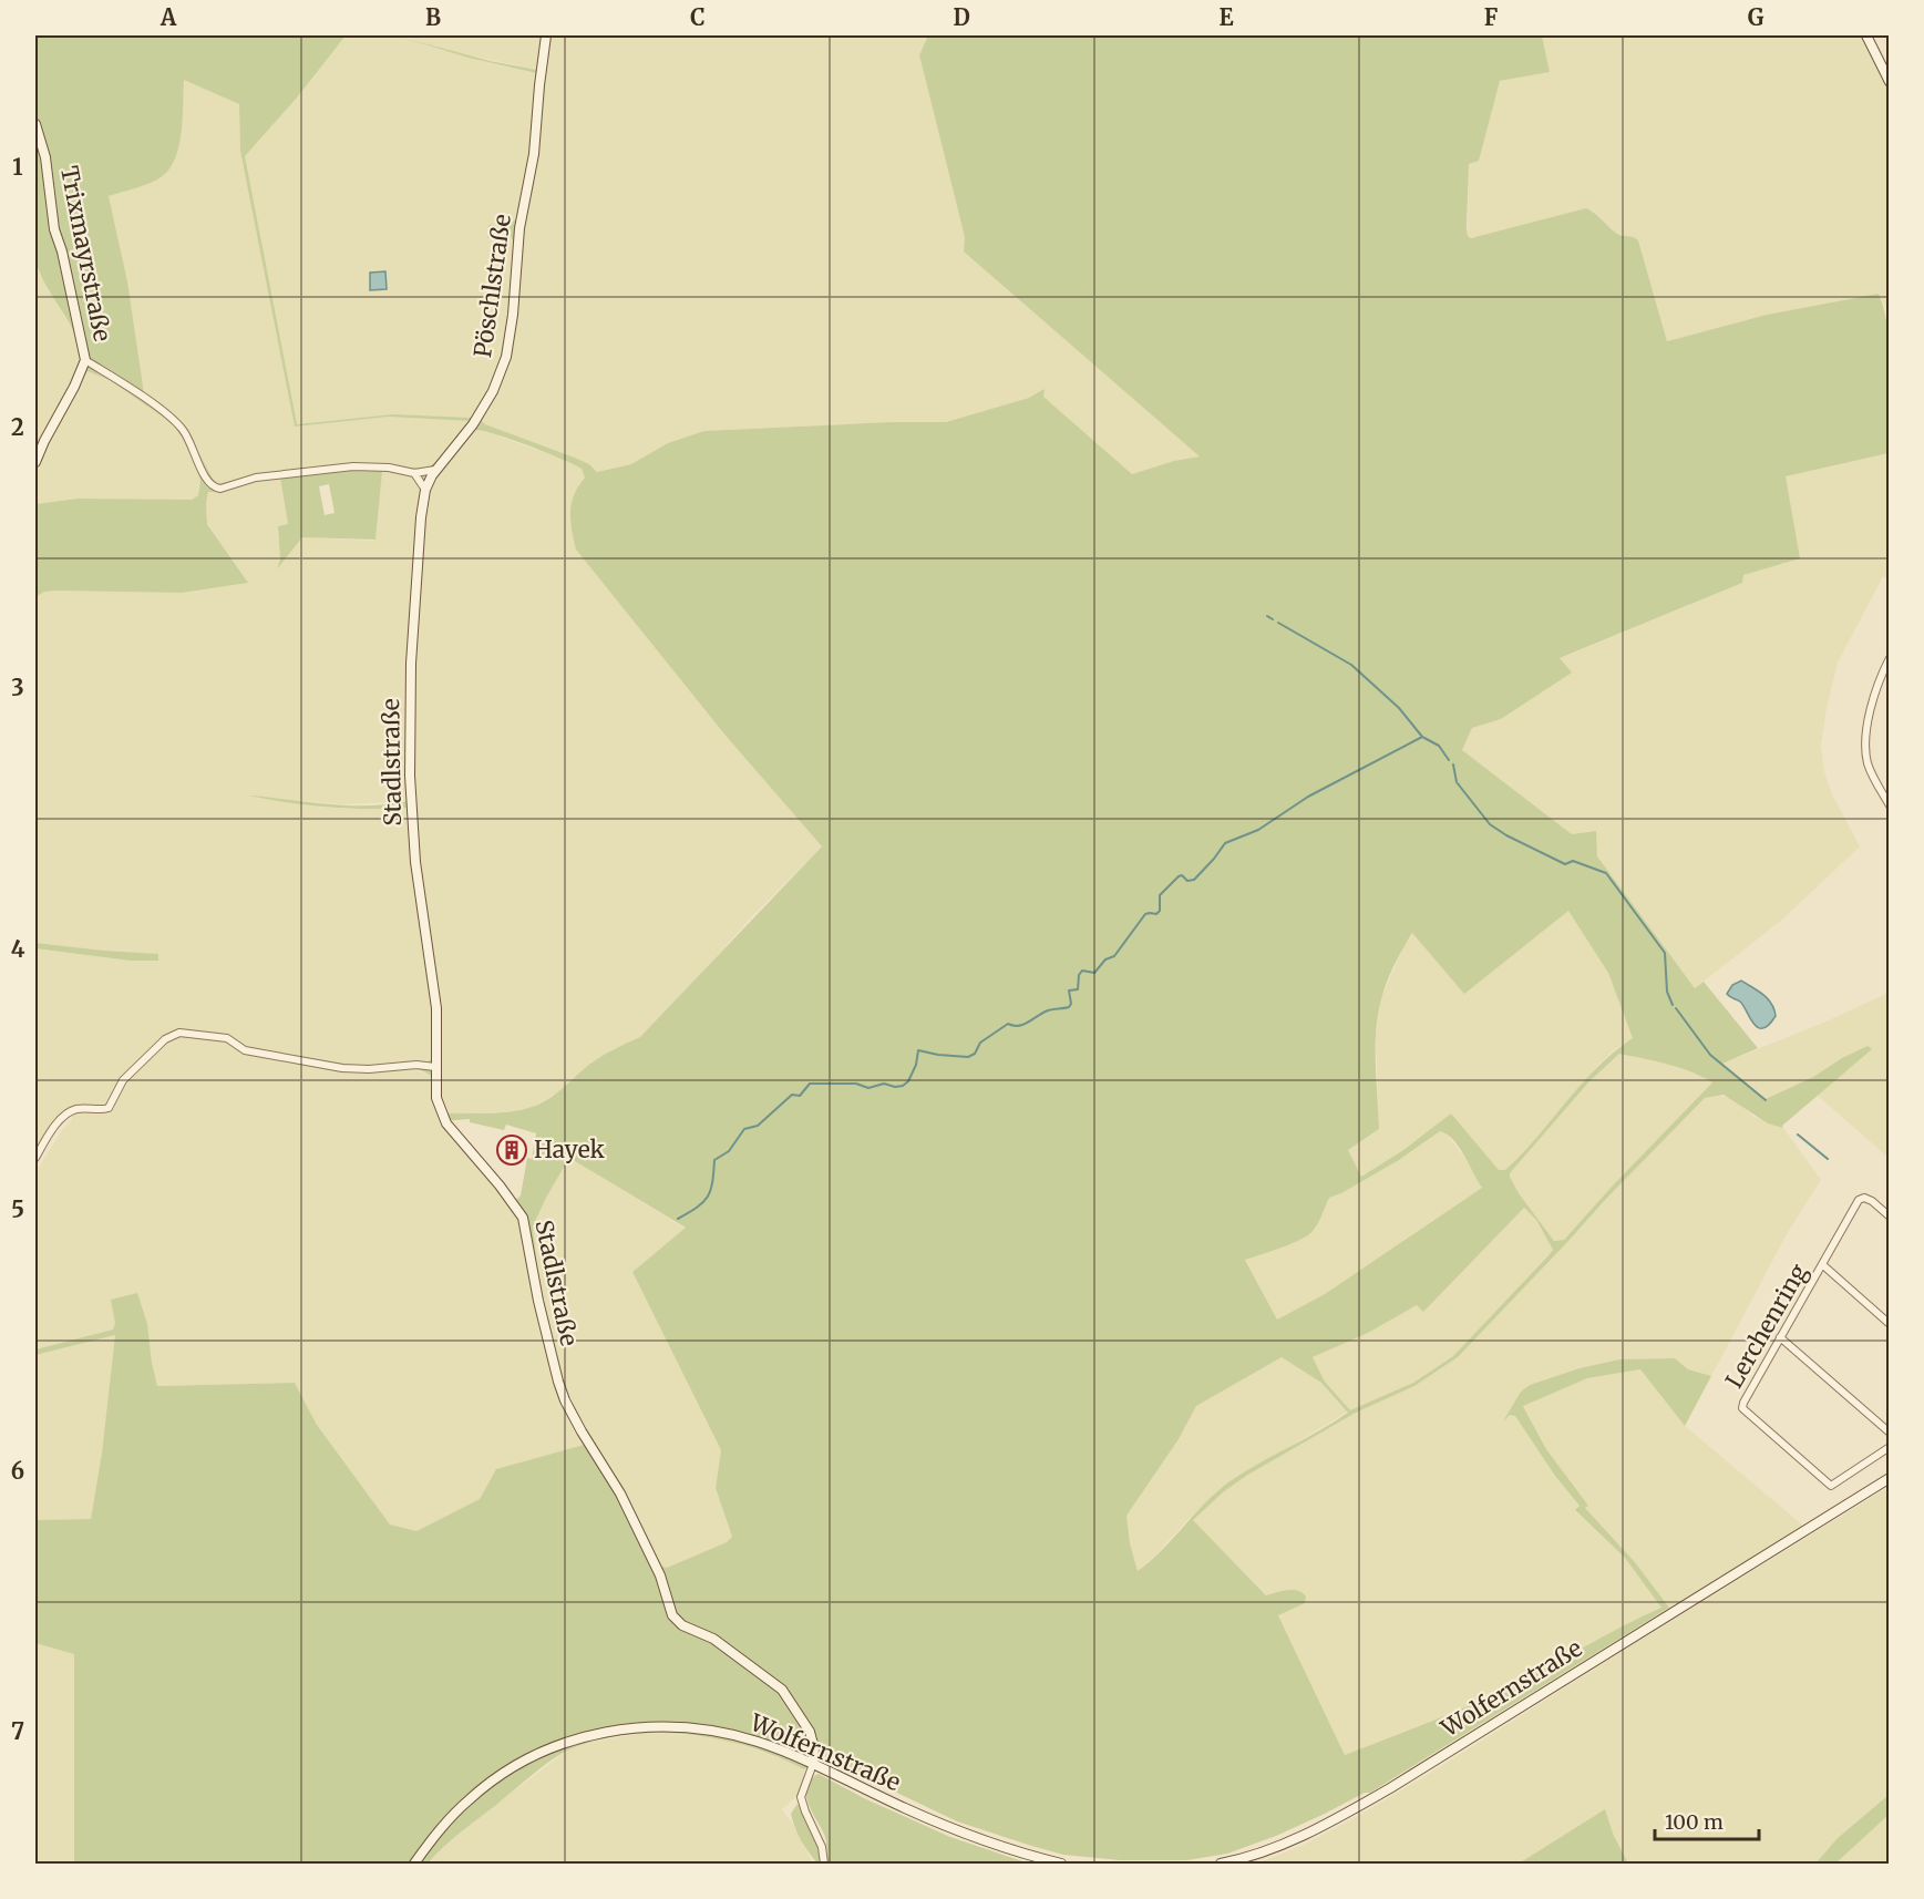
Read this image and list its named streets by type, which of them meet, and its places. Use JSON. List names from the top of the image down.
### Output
{
  "streets": {
    "street": [
      "Trixmayrstraße",
      "Pöschlstraße",
      "Stadlstraße",
      "Lerchenring",
      "Wolfernstraße"
    ]
  },
  "crossings": [
    ["Pöschlstraße", "Stadlstraße"],
    ["Stadlstraße", "Wolfernstraße"]
  ],
  "places": {
    "building": ["Hayek"]
  },
  "scale_bar": "100 m",
  "grid": {
    "columns": [
      "A",
      "B",
      "C",
      "D",
      "E",
      "F",
      "G"
    ],
    "rows": [
      "1",
      "2",
      "3",
      "4",
      "5",
      "6",
      "7"
    ]
  }
}
